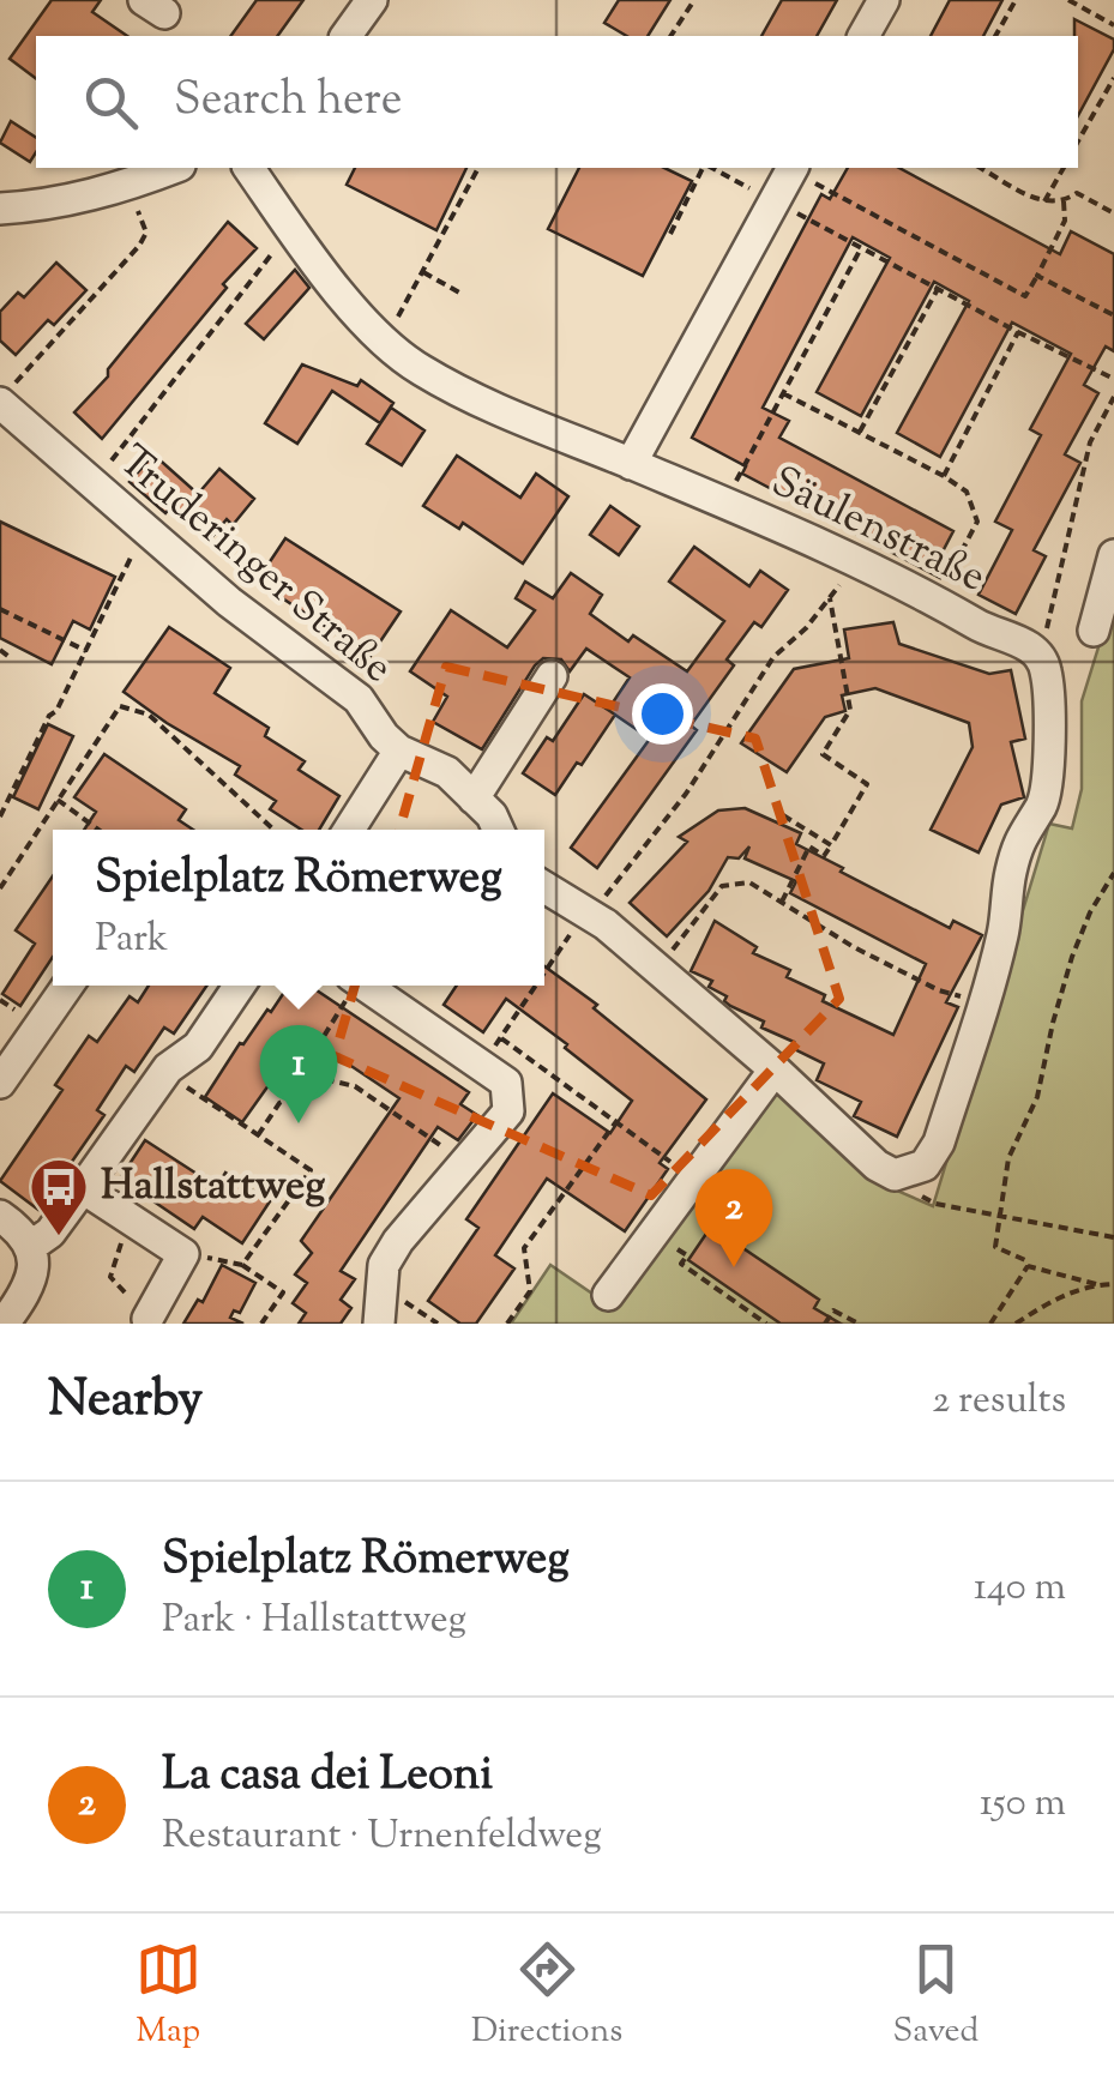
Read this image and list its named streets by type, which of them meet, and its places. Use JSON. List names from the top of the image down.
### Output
{
  "streets": {
    "street": ["Säulenstraße", "Truderinger Straße"]
  },
  "places": {
    "bus stop": ["Hallstattweg"]
  },
  "page": {
    "search": "Search here",
    "popup": ["Spielplatz Römerweg", "Park"],
    "pins": ["1", "2"],
    "heading": ["Nearby", "2 results"],
    "list": [
      {
        "mark": "1",
        "name": "Spielplatz Römerweg",
        "note": "Park · Hallstattweg",
        "value": "140 m"
      },
      {
        "mark": "2",
        "name": "La casa dei Leoni",
        "note": "Restaurant · Urnenfeldweg",
        "value": "150 m"
      }
    ],
    "nav": ["Map", "Directions", "Saved"]
  }
}
